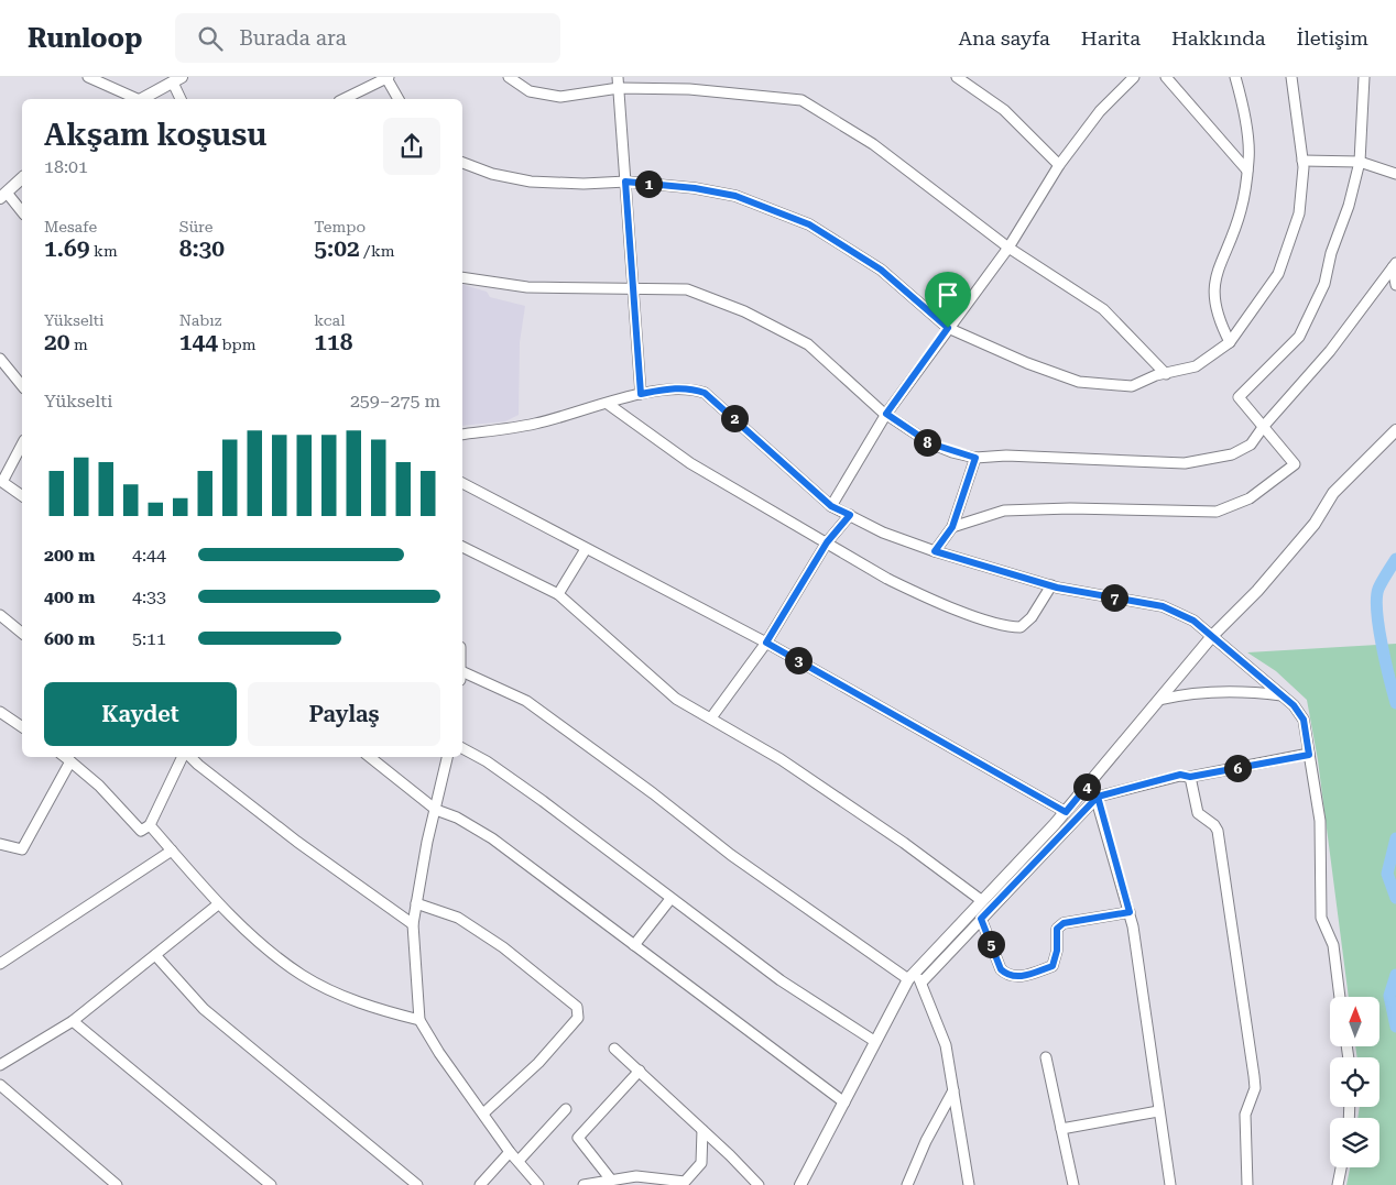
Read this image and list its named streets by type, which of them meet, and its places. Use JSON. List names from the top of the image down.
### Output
{
  "north": "top",
  "page": {
    "header": "Runloop",
    "search": "Burada ara",
    "nav": [
      "Ana sayfa",
      "Harita",
      "Hakkında",
      "İletişim"
    ],
    "heading": ["Akşam koşusu", "18:01"],
    "pins": [
      "1",
      "2",
      "8",
      "7",
      "3",
      "6",
      "4",
      "5"
    ],
    "stats": [
      ["Mesafe", "1.69 km"],
      ["Süre", "8:30"],
      ["Tempo", "5:02 /km"],
      ["Yükselti", "20 m"],
      ["Nabız", "144 bpm"],
      ["kcal", "118"]
    ],
    "chart": ["Yükselti", "259–275 m"],
    "list": [
      {
        "name": "200 m",
        "note": "4:44"
      },
      {
        "name": "400 m",
        "note": "4:33"
      },
      {
        "name": "600 m",
        "note": "5:11"
      }
    ],
    "buttons": ["Kaydet", "Paylaş"]
  }
}
